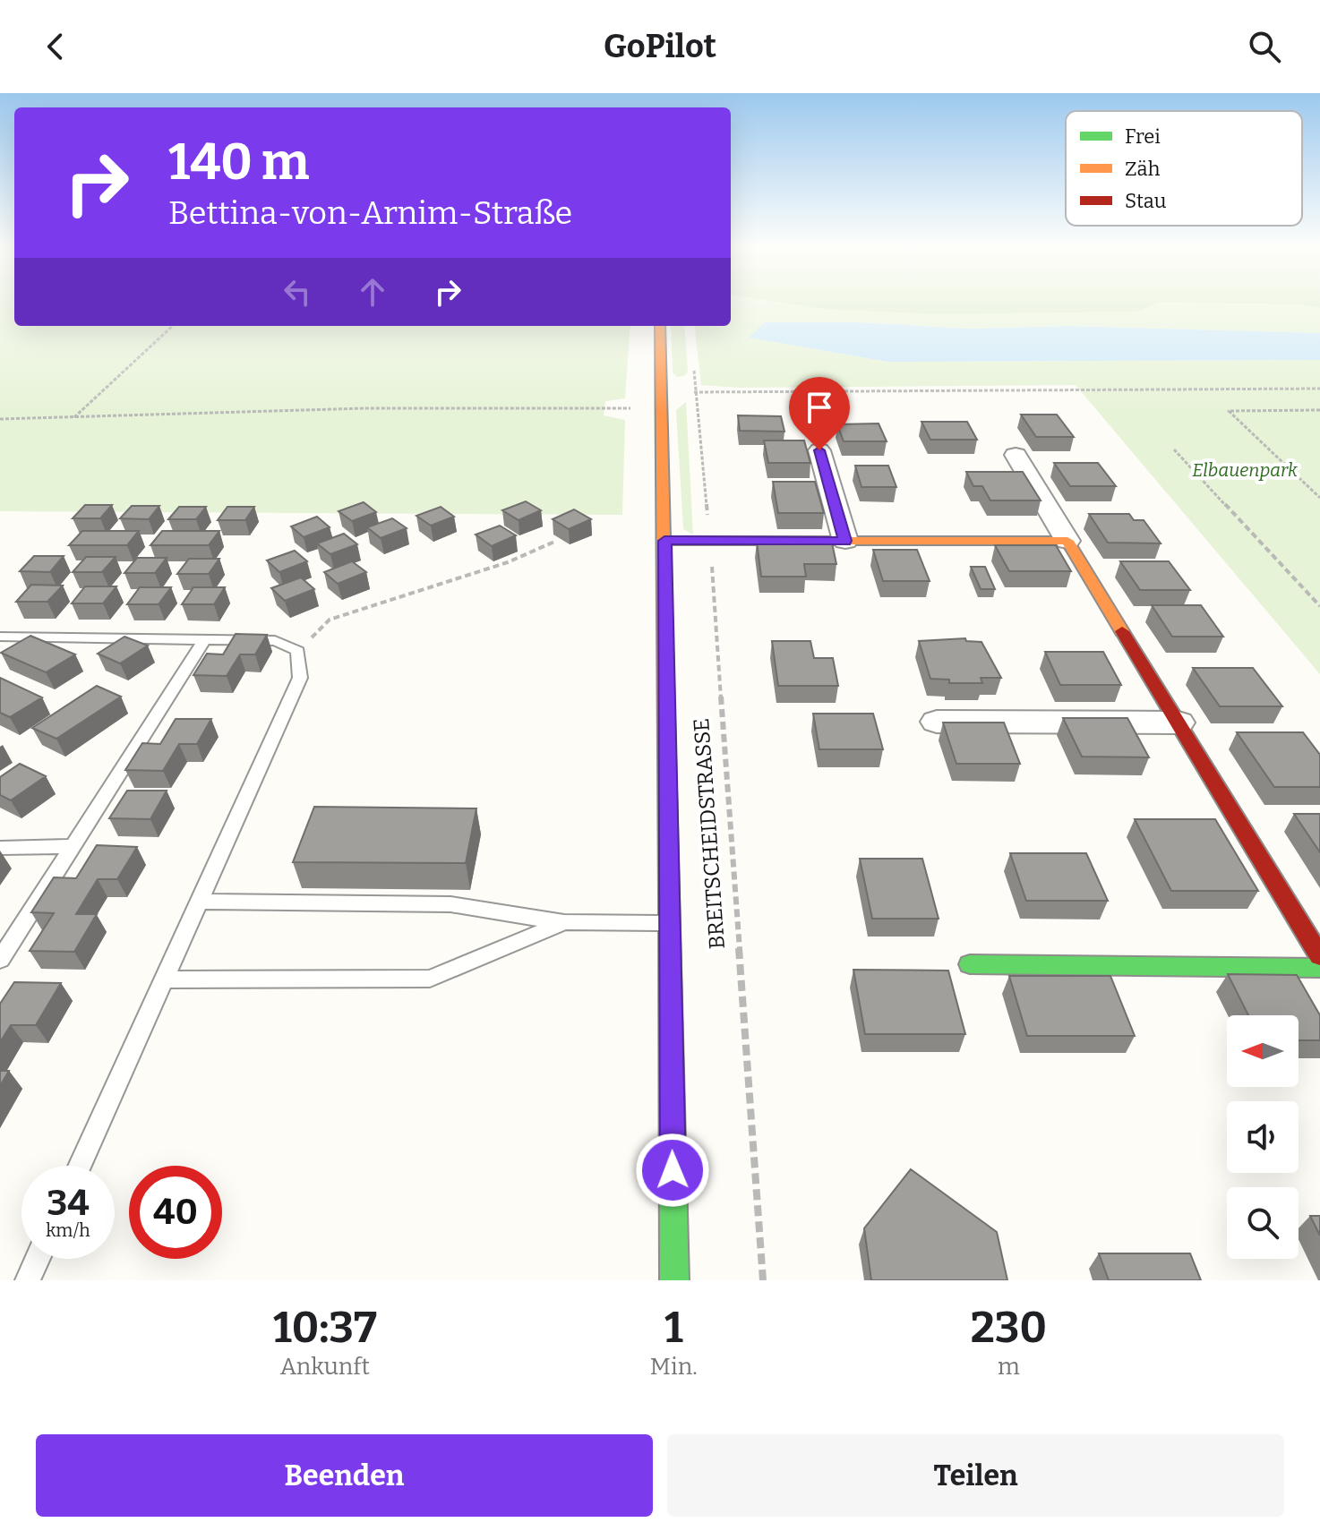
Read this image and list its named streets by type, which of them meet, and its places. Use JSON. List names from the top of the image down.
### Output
{
  "streets": {
    "street": ["BREITSCHEIDSTRASSE"]
  },
  "parks": ["Elbauenpark"],
  "legend": ["Frei", "Zäh", "Stau"],
  "north": "left",
  "page": {
    "header": "GoPilot",
    "turn": ["140 m", "Bettina-von-Arnim-Straße"],
    "speed": "34 km/h",
    "limit": "40",
    "eta": [
      "10:37",
      "Ankunft",
      "1",
      "Min.",
      "230",
      "m"
    ],
    "buttons": ["Beenden", "Teilen"]
  }
}
